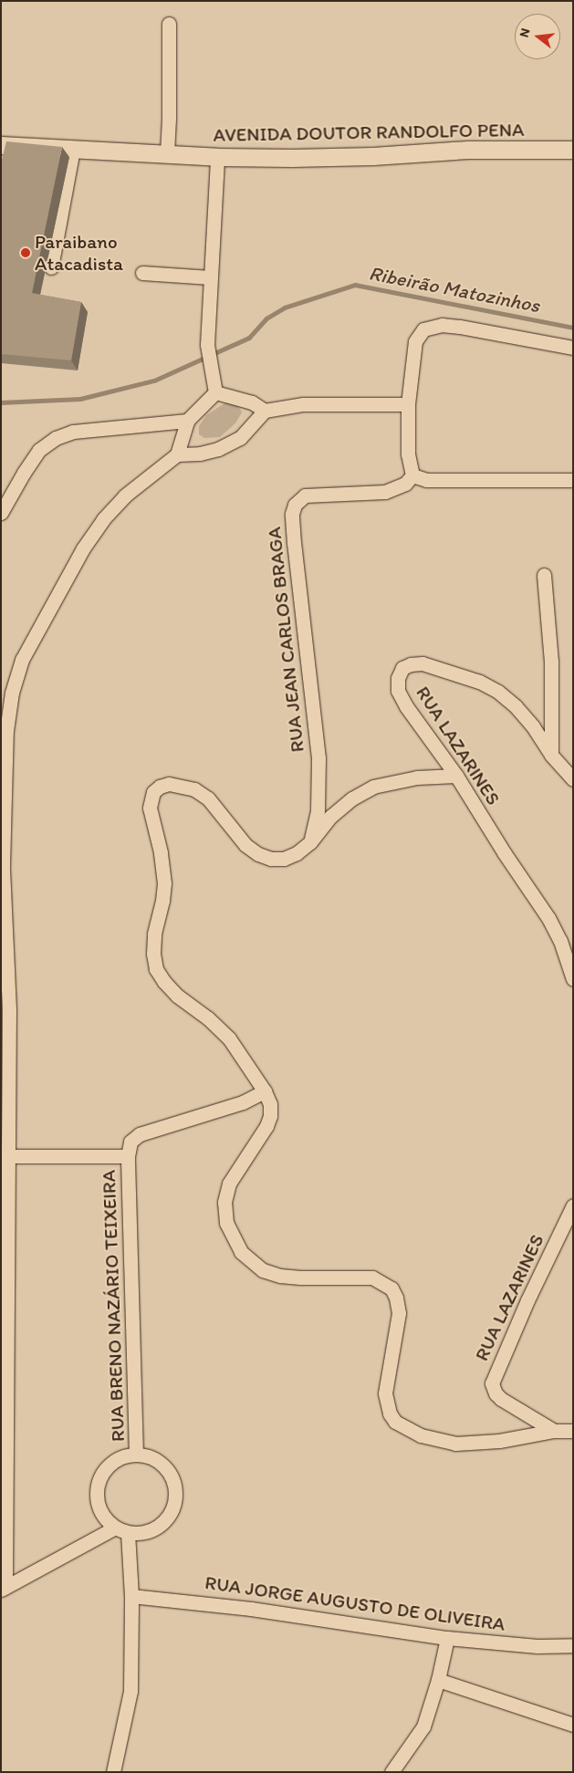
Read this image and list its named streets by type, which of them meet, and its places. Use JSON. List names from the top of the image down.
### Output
{
  "streets": {
    "main road": ["AVENIDA DOUTOR RANDOLFO PENA"],
    "street": [
      "RUA JEAN CARLOS BRAGA",
      "RUA LAZARINES",
      "RUA BRENO NAZÁRIO TEIXEIRA",
      "RUA JORGE AUGUSTO DE OLIVEIRA"
    ]
  },
  "water": ["Ribeirão Matozinhos"],
  "places": ["Paraibano Atacadista"],
  "north": "left"
}
